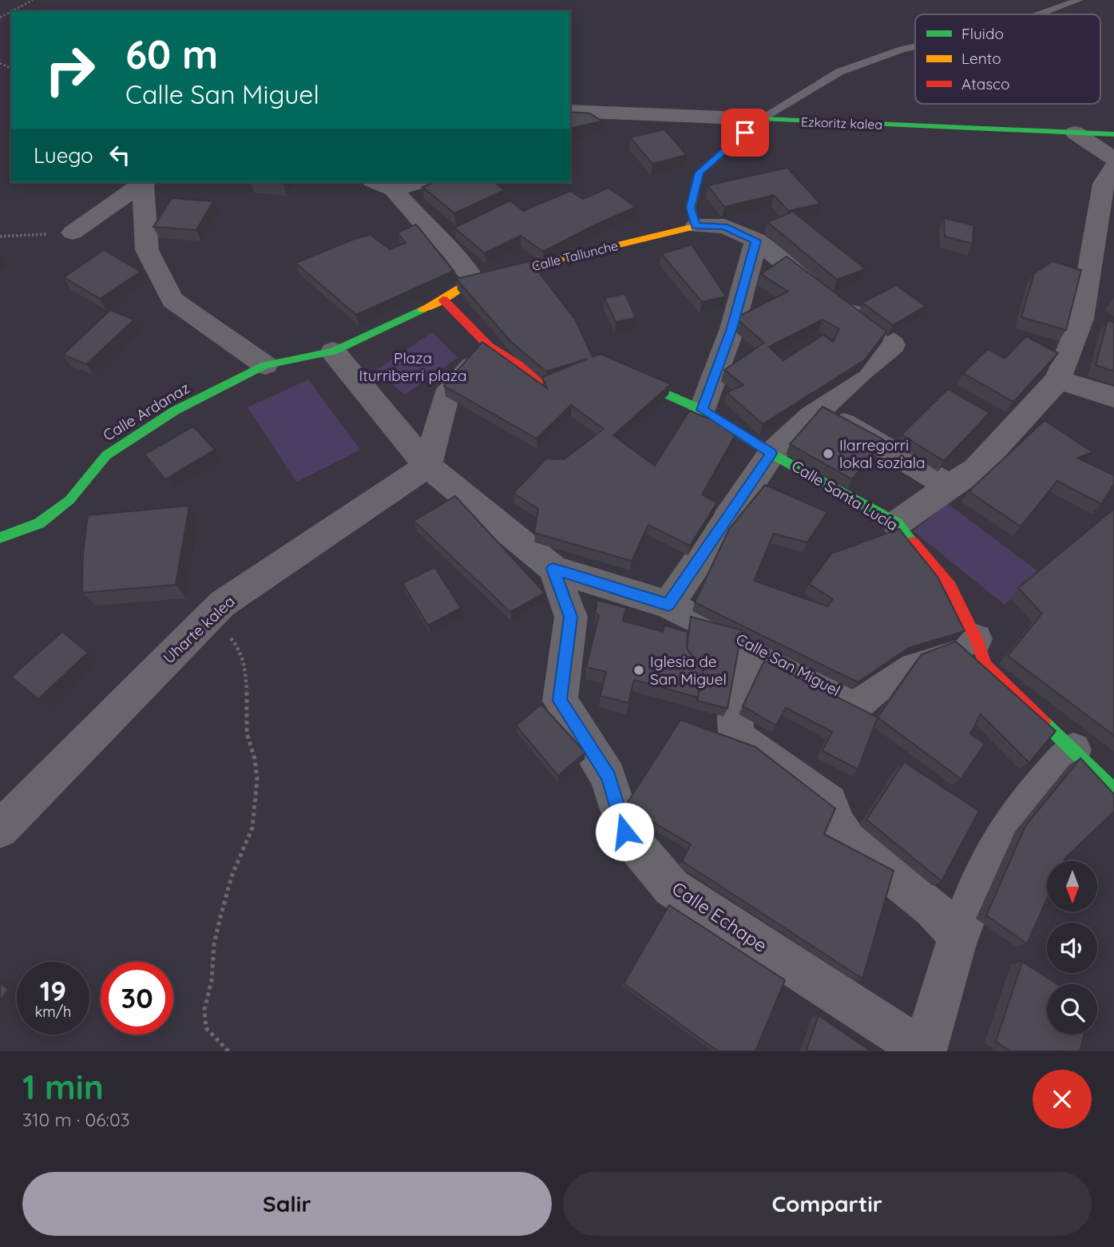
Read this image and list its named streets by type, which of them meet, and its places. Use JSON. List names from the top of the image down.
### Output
{
  "streets": {
    "street": [
      "Ezkoritz kalea",
      "Calle Tallunche",
      "Calle Ardanaz",
      "Calle Santa Lucía",
      "Uharte kalea",
      "Calle San Miguel",
      "Calle Echape"
    ]
  },
  "crossings": [
    ["Calle Santa Lucía", "Calle San Miguel"],
    ["Uharte kalea", "Calle San Miguel"],
    ["Calle San Miguel", "Calle Echape"]
  ],
  "parks": ["Plaza Iturriberri plaza"],
  "places": ["Ilarregorri lokal soziala", "Iglesia de San Miguel"],
  "legend": ["Fluido", "Lento", "Atasco"],
  "north": "bottom",
  "page": {
    "turn": ["60 m", "Calle San Miguel"],
    "then": "Luego",
    "speed": "19 km/h",
    "limit": "30",
    "heading": ["1 min", "310 m · 06:03"],
    "buttons": ["Salir", "Compartir"]
  }
}
